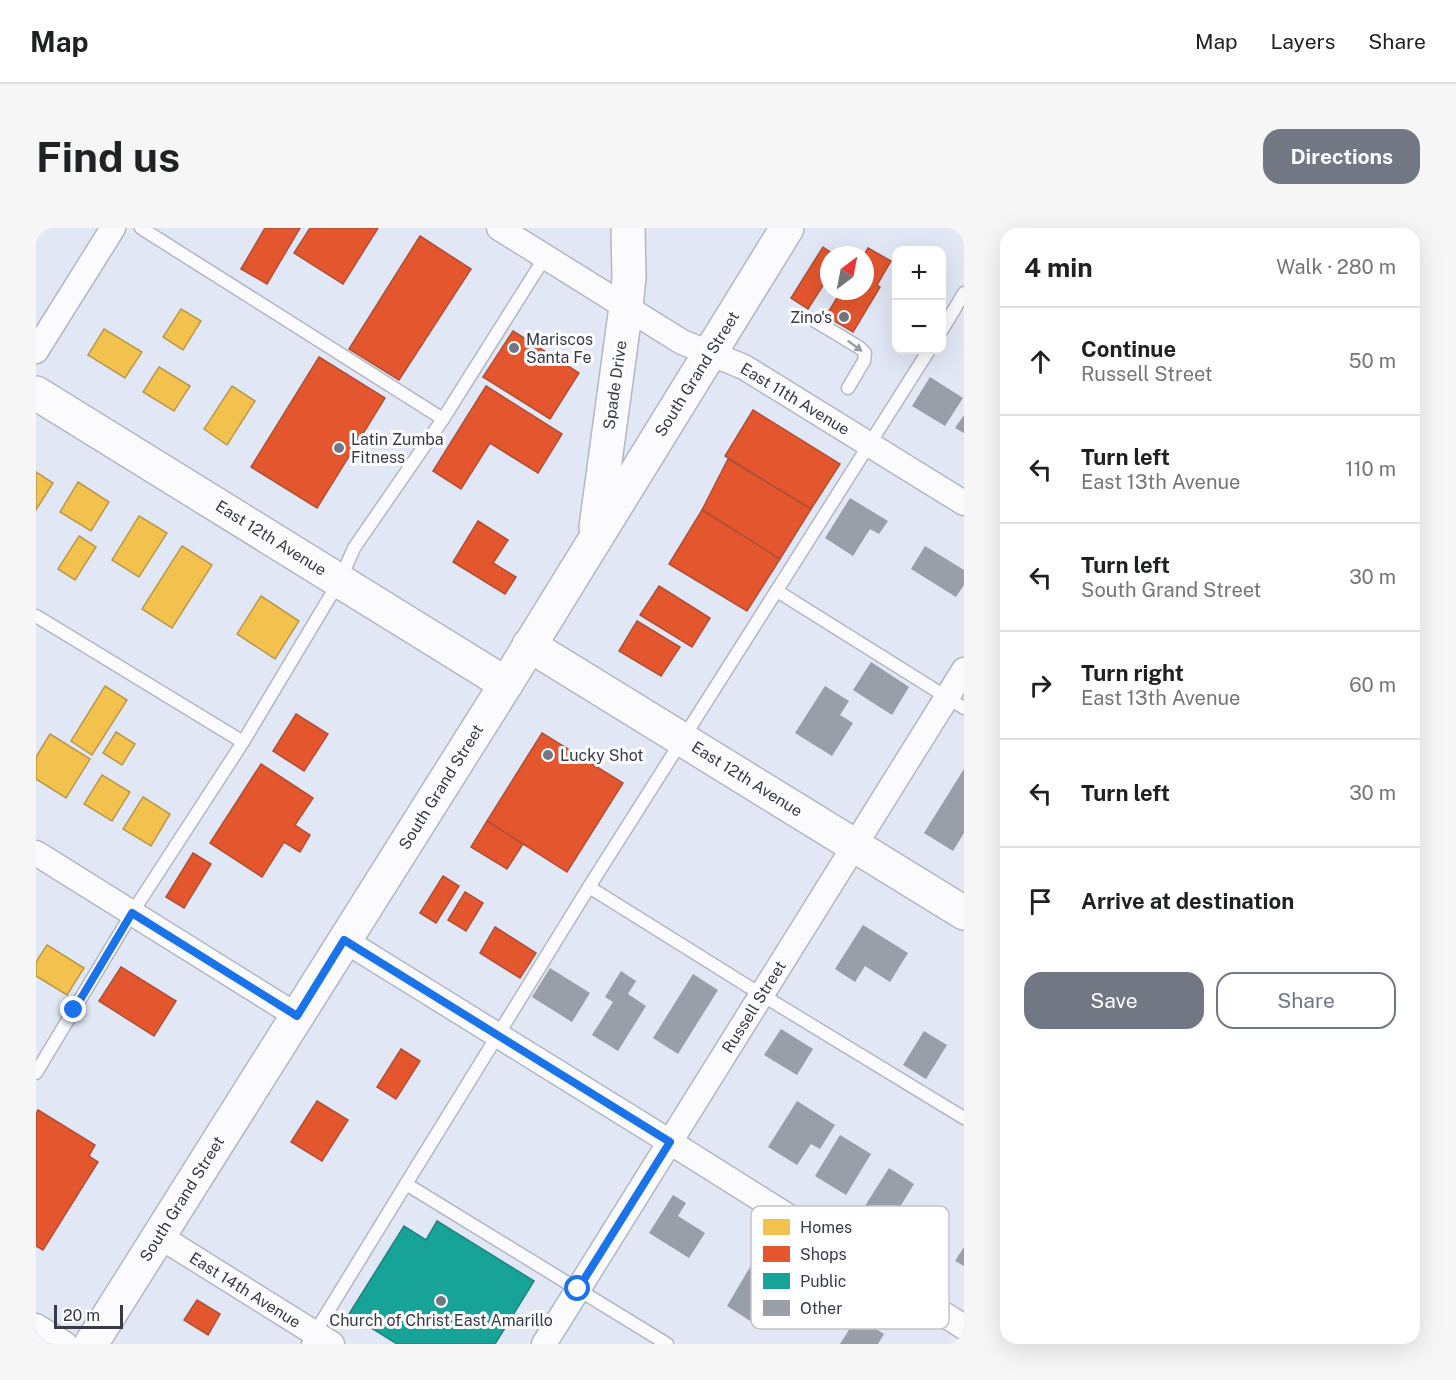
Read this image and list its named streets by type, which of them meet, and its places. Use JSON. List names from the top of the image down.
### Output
{
  "streets": {
    "main road": ["South Grand Street", "Spade Drive", "East 12th Avenue"],
    "street": ["East 11th Avenue", "Russell Street", "East 14th Avenue"]
  },
  "crossings": [
    ["South Grand Street", "Spade Drive"],
    ["South Grand Street", "East 11th Avenue"],
    ["South Grand Street", "East 12th Avenue"],
    ["South Grand Street", "East 14th Avenue"],
    ["Spade Drive", "East 11th Avenue"],
    ["East 12th Avenue", "Russell Street"]
  ],
  "places": [
    "Zino's",
    "Mariscos Santa Fe",
    "Latin Zumba Fitness",
    "Lucky Shot",
    "Church of Christ East Amarillo"
  ],
  "legend": [
    "Homes",
    "Shops",
    "Public",
    "Other"
  ],
  "scale_bar": "20 m",
  "north": "top right",
  "page": {
    "header": "Map",
    "nav": ["Map", "Layers", "Share"],
    "buttons": [
      "Directions",
      ["Save", "Share"]
    ],
    "title": "Find us",
    "heading": ["4 min", "Walk · 280 m"],
    "map_buttons": ["+", "−"],
    "list": [
      ["Continue", "Russell Street", "50 m"],
      ["Turn left", "East 13th Avenue", "110 m"],
      ["Turn left", "South Grand Street", "30 m"],
      ["Turn right", "East 13th Avenue", "60 m"],
      ["Turn left", "30 m"],
      "Arrive at destination"
    ],
    "scale": "20 m"
  }
}
